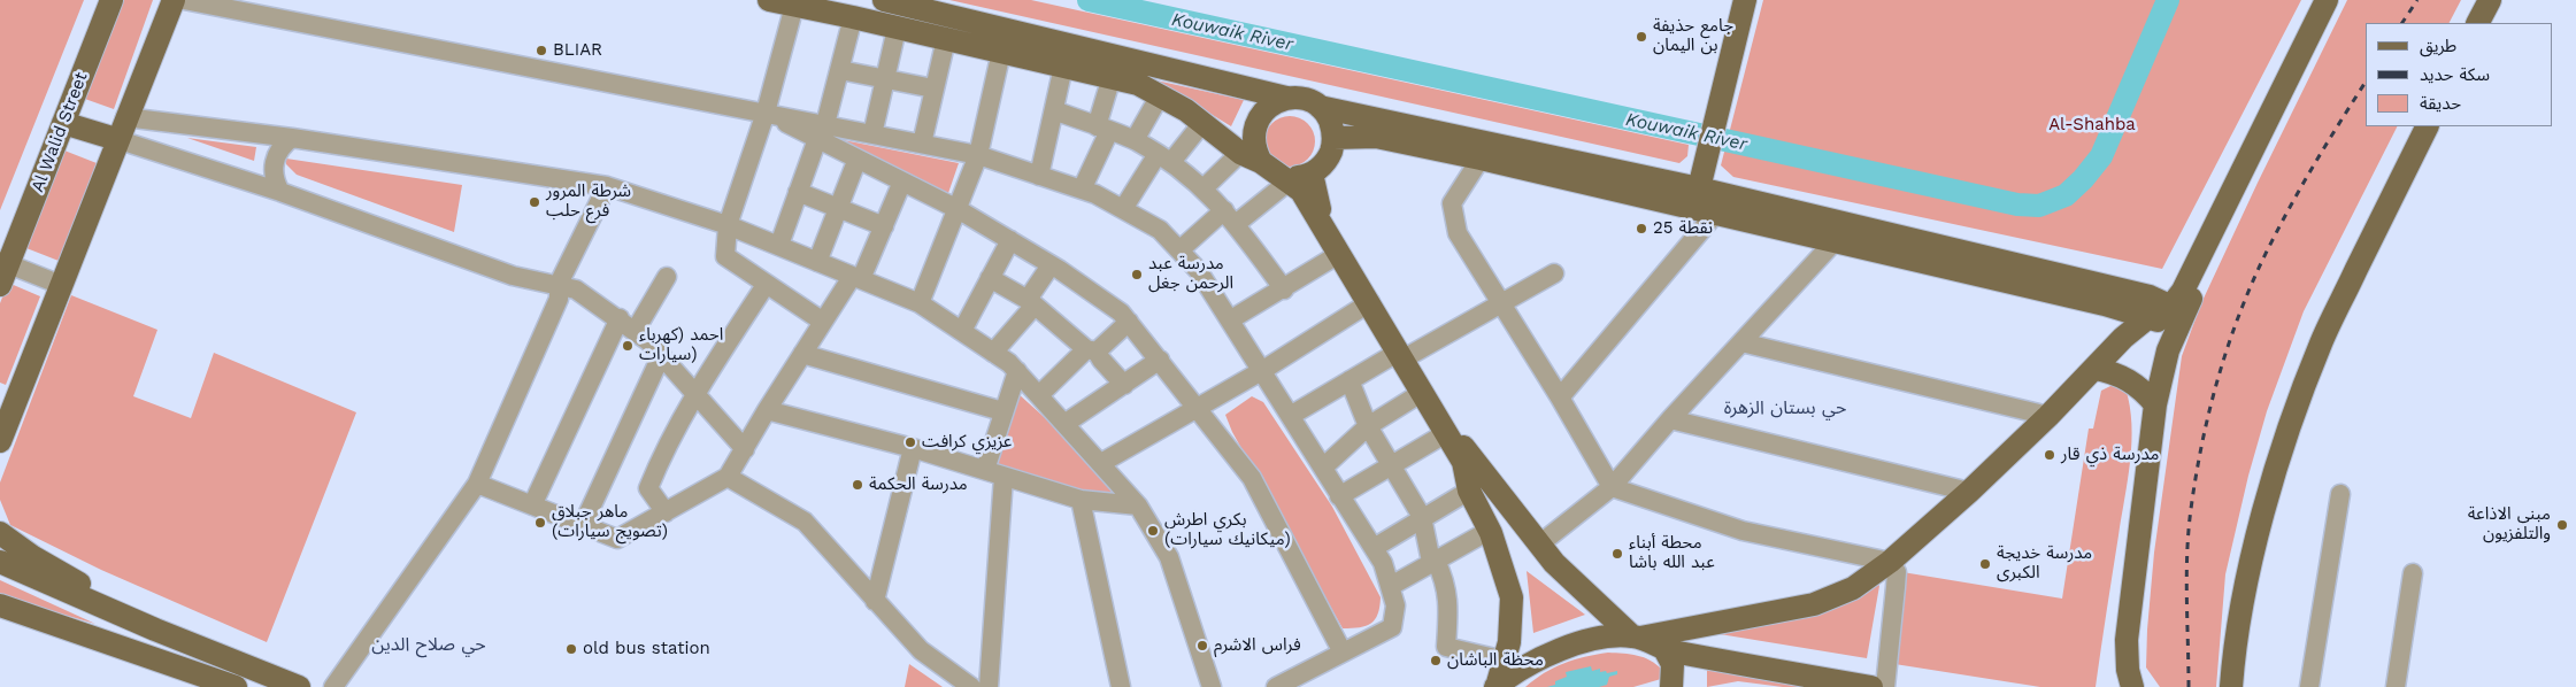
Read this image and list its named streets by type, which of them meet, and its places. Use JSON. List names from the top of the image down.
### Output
{
  "streets": {
    "main road": ["Al Walid Street"]
  },
  "districts": ["حي بستان الزهرة", "حي صلاح الدين"],
  "water": ["Kouwaik River"],
  "parks": ["Al-Shahba"],
  "places": [
    "جامع حذيفة بن اليمان",
    "BLIAR",
    "شرطة المرور فرع حلب",
    "نقطة 25",
    "مدرسة عبد الرحمن جغل",
    "احمد (كهرباء سيارات)",
    "عزيزي كرافت",
    "مدرسة ذي قار",
    "مدرسة الحكمة",
    "ماهر جبلاق (تصويج سيارات)",
    "مبنى الاذاعة والتلفزيون",
    "بكري اطرش (ميكانيك سيارات)",
    "محطة أبناء عبد الله باشا",
    "مدرسة خديجة الكبرى",
    "فراس الاشرم",
    "old bus station",
    "محظة الباشان"
  ],
  "legend": ["طريق", "سكة حديد", "حديقة"]
}
